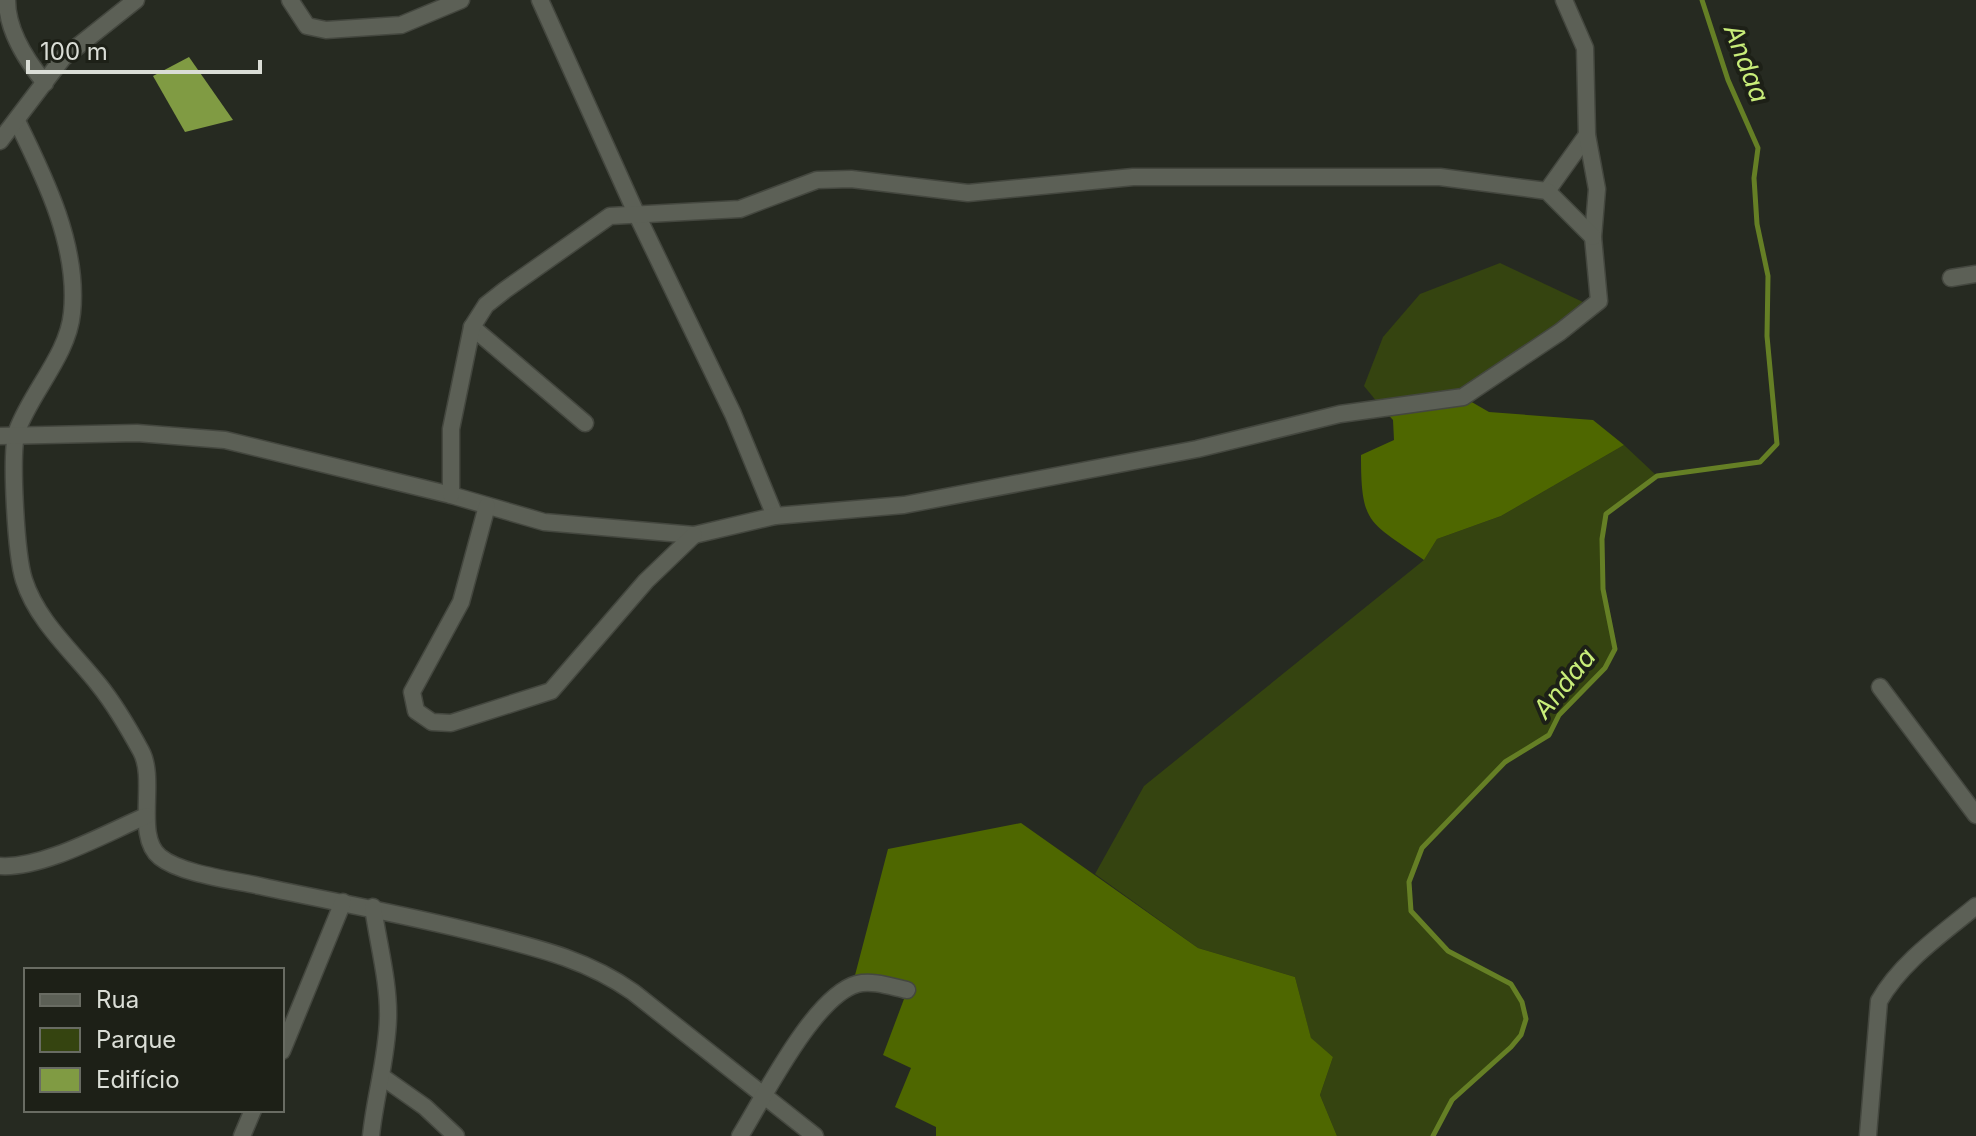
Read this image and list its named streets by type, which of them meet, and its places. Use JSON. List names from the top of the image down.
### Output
{
  "water": ["Andaa"],
  "legend": ["Rua", "Parque", "Edifício"],
  "scale_bar": "100 m"
}
